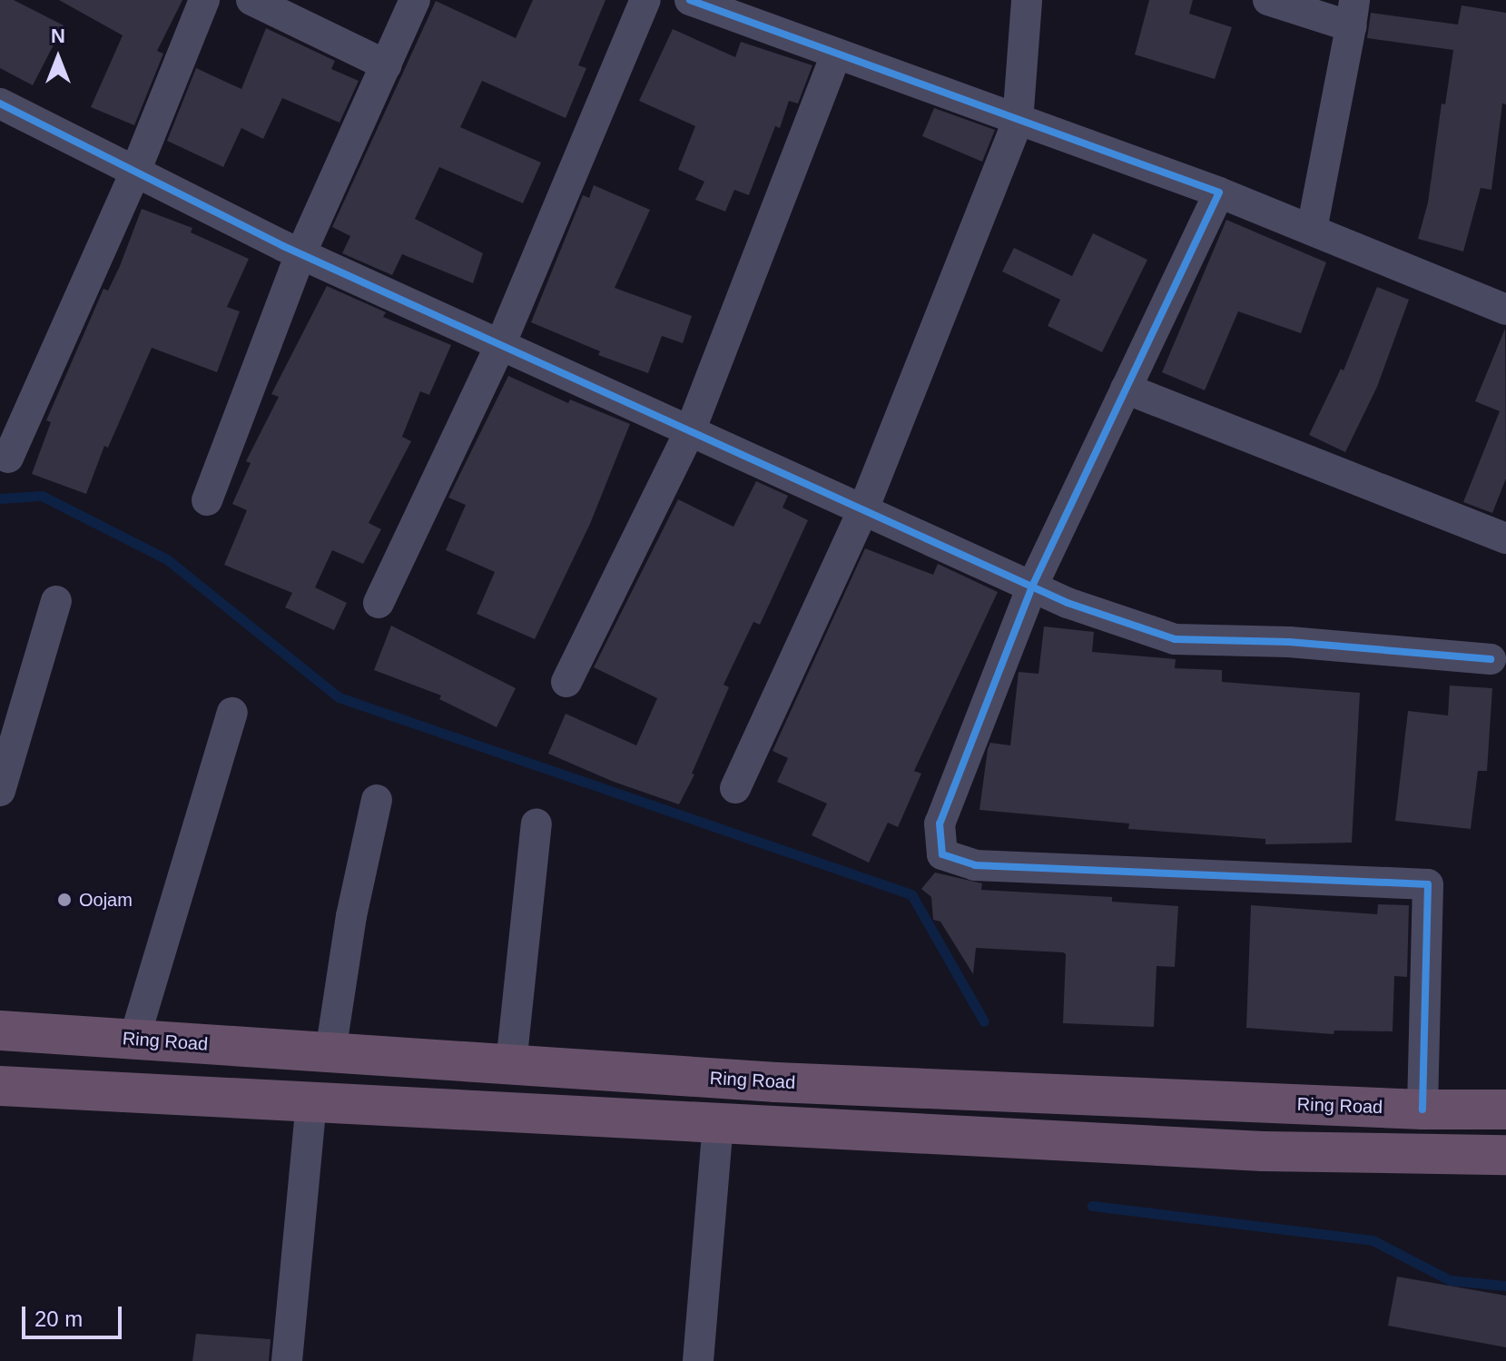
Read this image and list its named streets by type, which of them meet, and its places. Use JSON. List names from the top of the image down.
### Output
{
  "streets": {
    "highway": ["Ring Road"]
  },
  "places": ["Oojam"],
  "scale_bar": "20 m",
  "north": "top"
}
